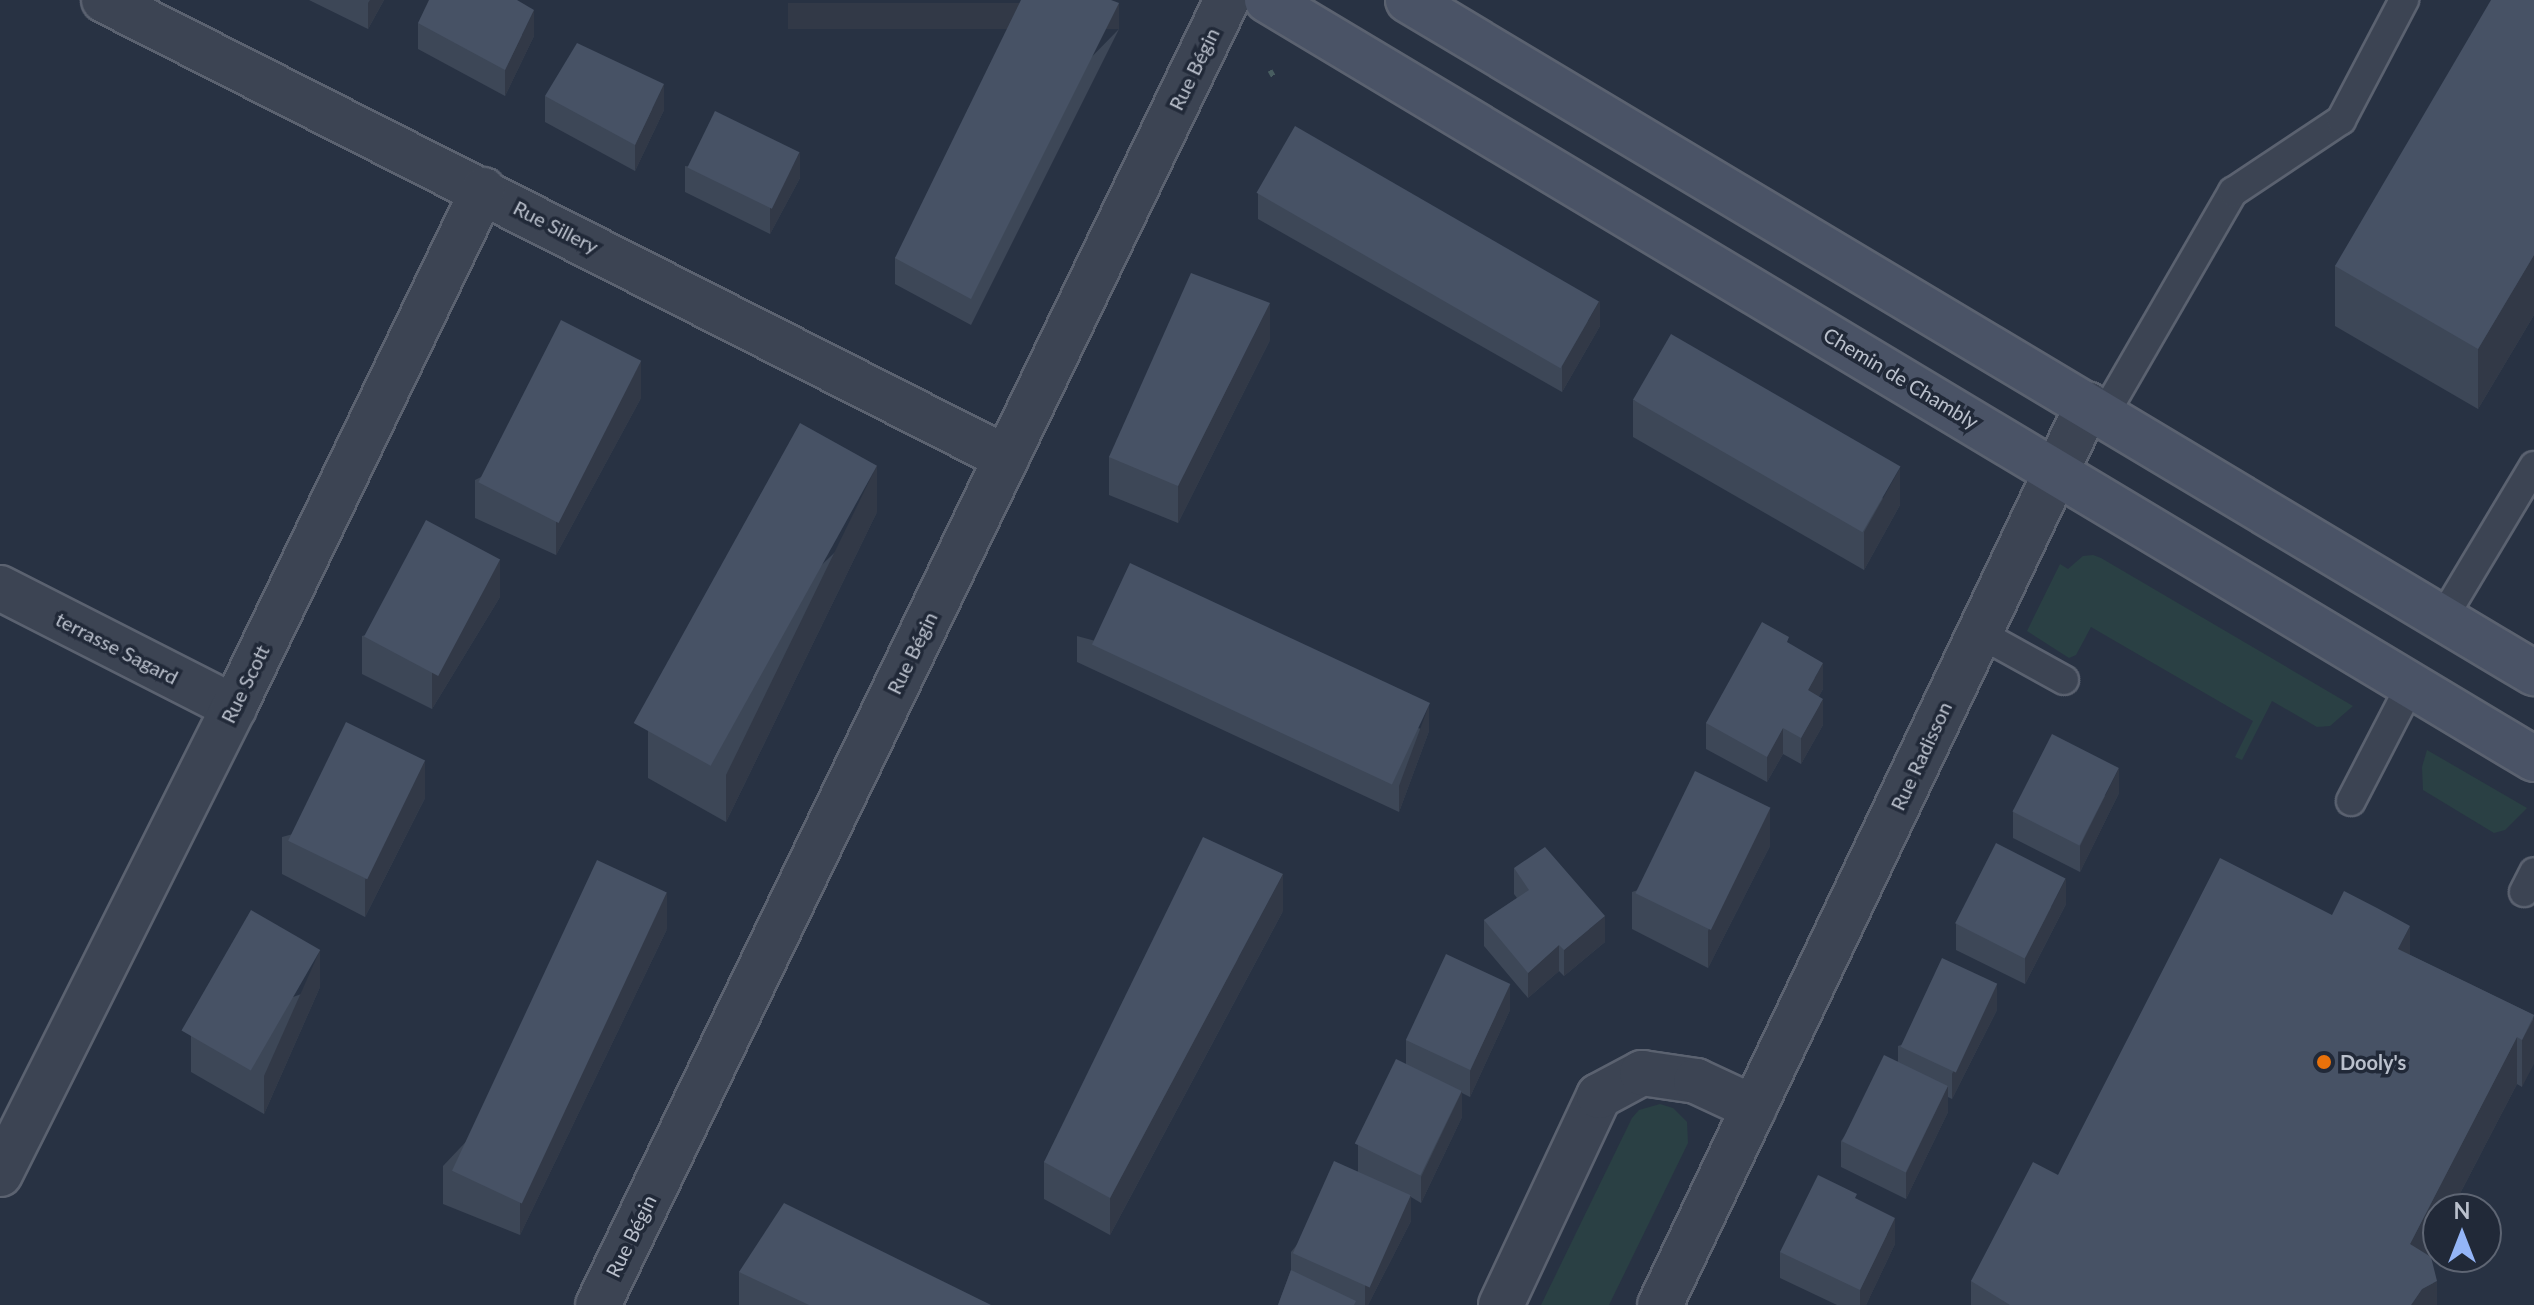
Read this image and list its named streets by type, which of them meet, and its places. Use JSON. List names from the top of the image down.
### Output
{
  "streets": {
    "main road": ["Chemin de Chambly"],
    "street": [
      "Rue Bégin",
      "Rue Sillery",
      "terrasse Sagard",
      "Rue Scott",
      "Rue Radisson"
    ]
  },
  "crossings": [
    ["Rue Bégin", "Rue Sillery"],
    ["Rue Sillery", "Rue Scott"],
    ["Chemin de Chambly", "Rue Radisson"],
    ["terrasse Sagard", "Rue Scott"]
  ],
  "places": ["Dooly's"],
  "north": "top"
}
